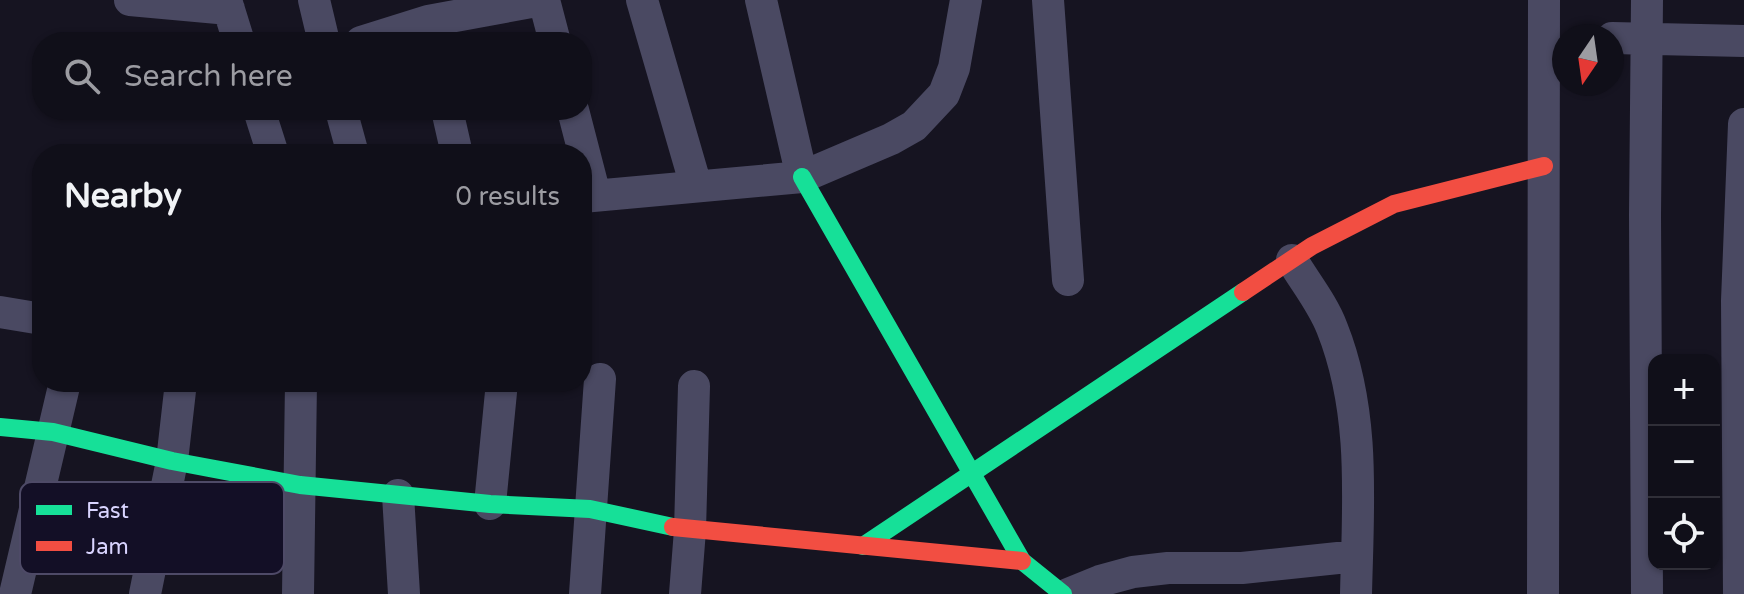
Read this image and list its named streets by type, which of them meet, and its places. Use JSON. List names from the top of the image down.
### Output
{
  "legend": ["Fast", "Jam"],
  "north": "bottom",
  "page": {
    "search": "Search here",
    "heading": ["Nearby", "0 results"],
    "map_buttons": ["+", "−"]
  }
}
